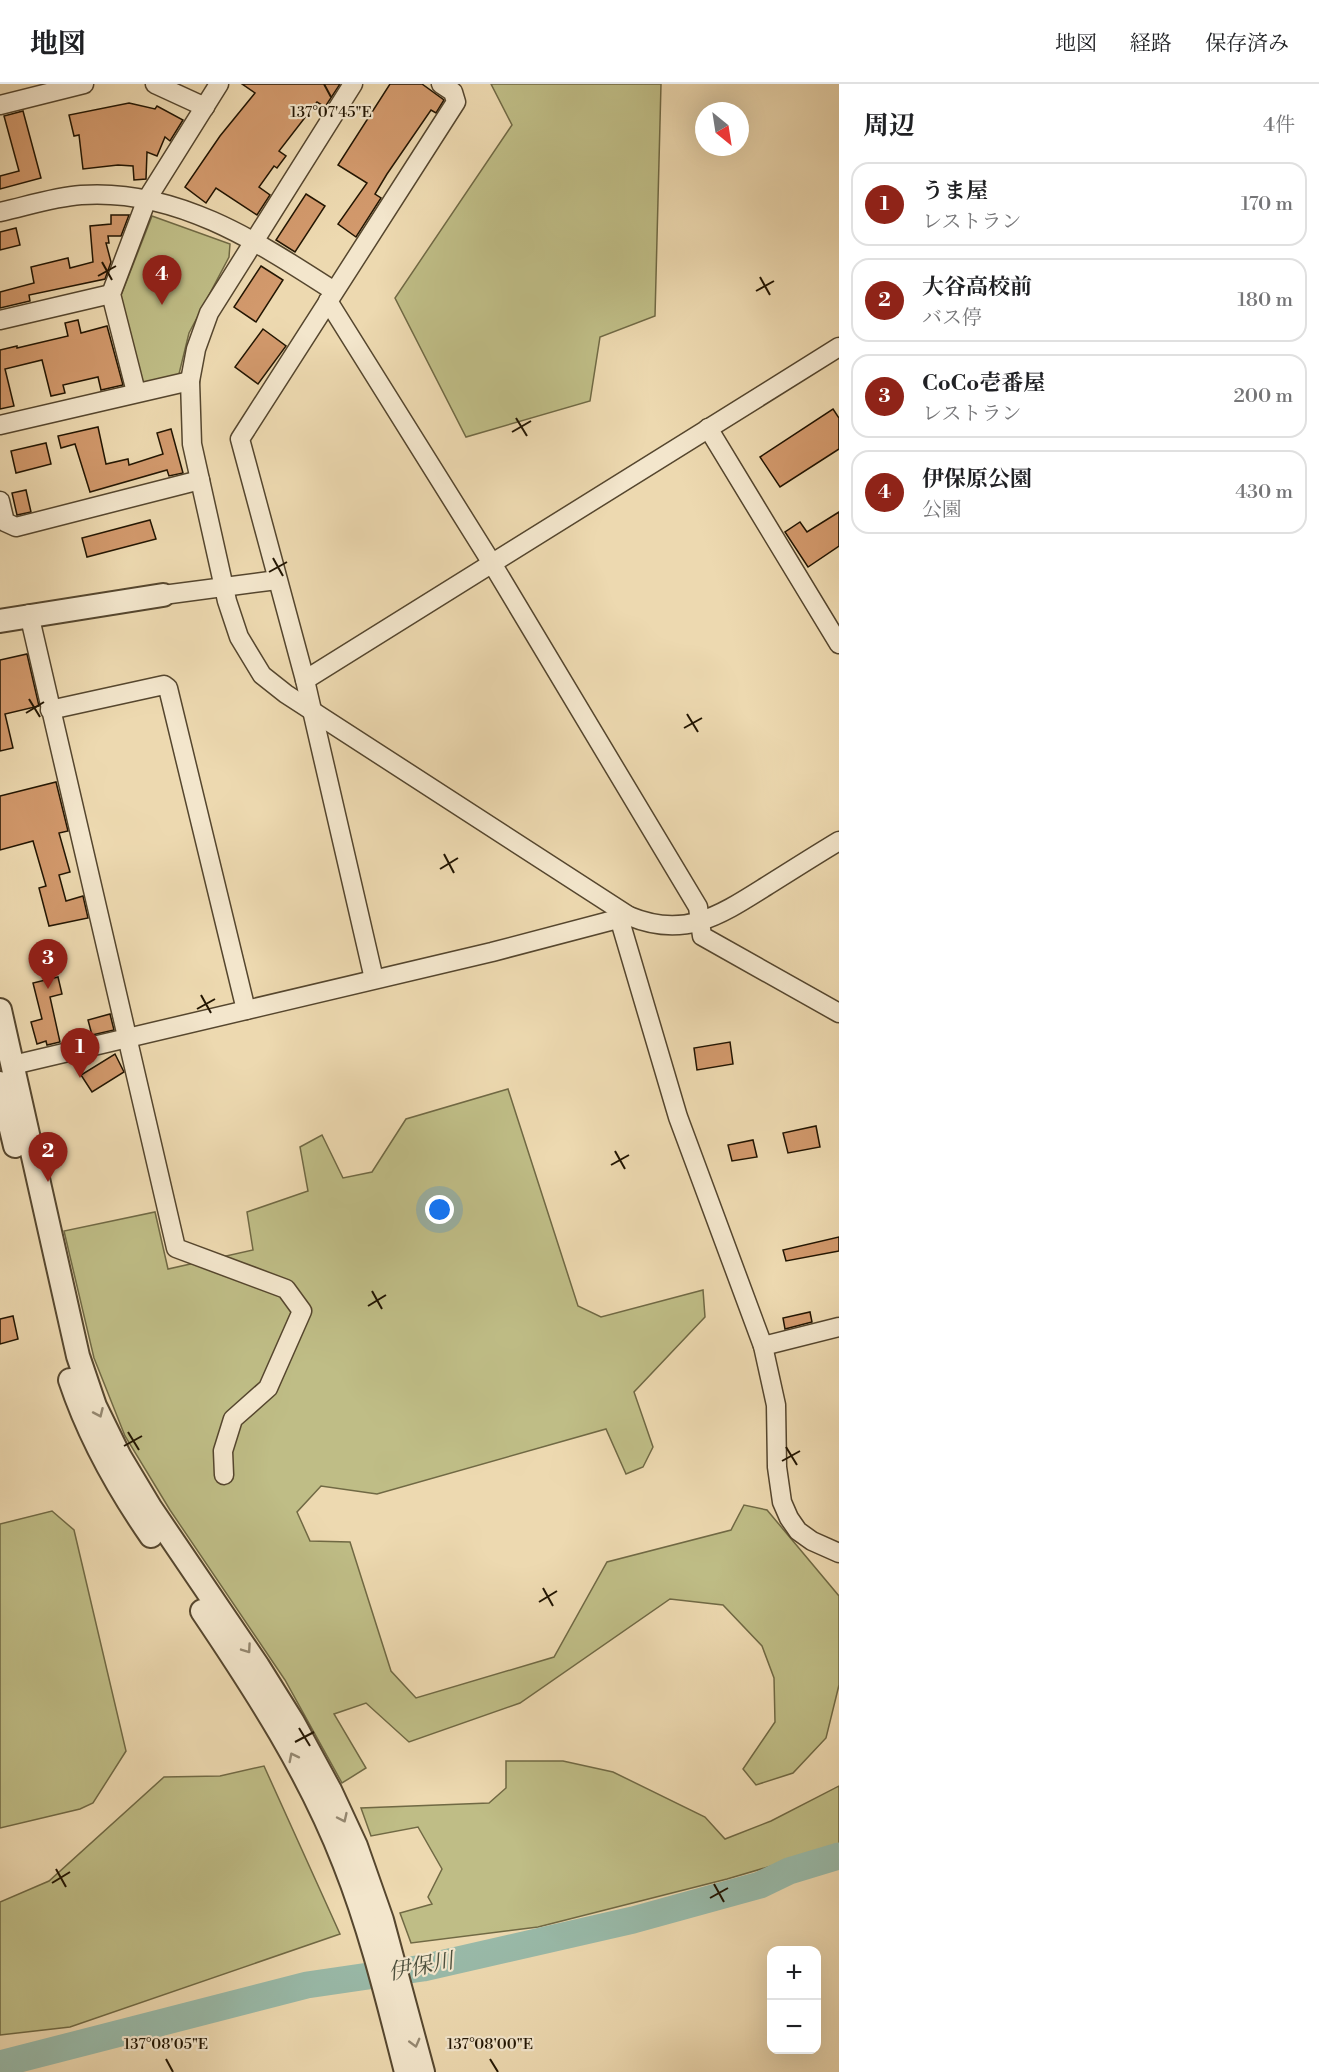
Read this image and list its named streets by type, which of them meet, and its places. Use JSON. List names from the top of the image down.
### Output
{
  "water": ["伊保川"],
  "north": "bottom right",
  "page": {
    "header": "地図",
    "nav": ["地図", "経路", "保存済み"],
    "heading": ["周辺", "4件"],
    "list": [
      {
        "mark": "1",
        "name": "うま屋",
        "note": "レストラン",
        "value": "170 m"
      },
      {
        "mark": "2",
        "name": "大谷高校前",
        "note": "バス停",
        "value": "180 m"
      },
      {
        "mark": "3",
        "name": "CoCo壱番屋",
        "note": "レストラン",
        "value": "200 m"
      },
      {
        "mark": "4",
        "name": "伊保原公園",
        "note": "公園",
        "value": "430 m"
      }
    ],
    "pins": [
      "4",
      "3",
      "1",
      "2"
    ],
    "map_buttons": ["+", "−"]
  },
  "coordinates": ["137°07'45\"E", "137°08'05\"E", "137°08'00\"E"]
}
